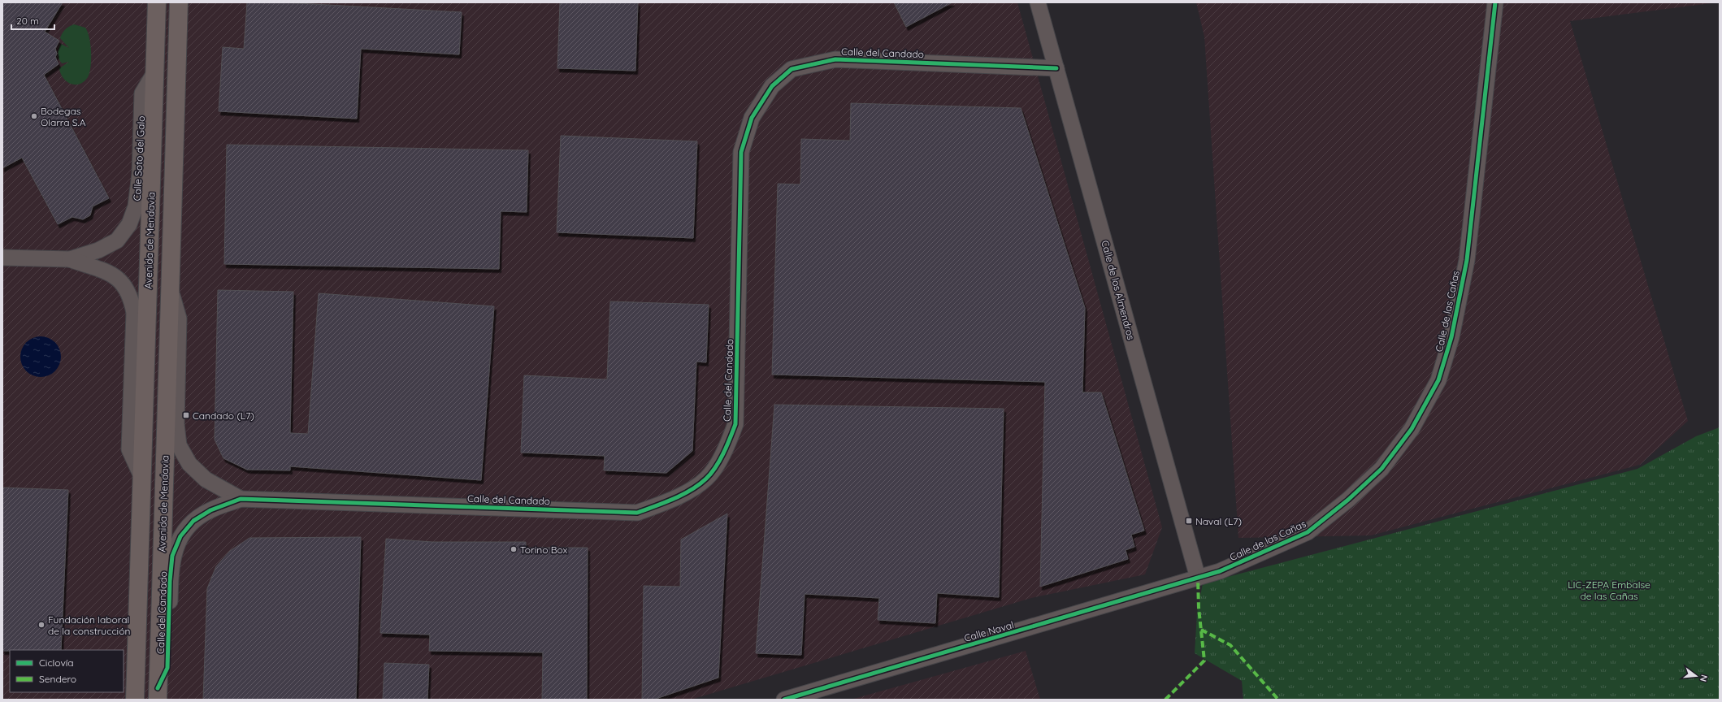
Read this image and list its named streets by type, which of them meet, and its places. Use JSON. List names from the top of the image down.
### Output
{
  "streets": {
    "main road": ["Avenida de Mendavia"],
    "street": [
      "Calle del Candado",
      "Calle Soto del Galo",
      "Calle de los Almendros",
      "Calle de las Cañas",
      "Calle Naval"
    ]
  },
  "crossings": [
    ["Calle del Candado", "Avenida de Mendavia"],
    ["Calle del Candado", "Calle de los Almendros"],
    ["Calle Soto del Galo", "Avenida de Mendavia"],
    ["Calle de los Almendros", "Calle de las Cañas"],
    ["Calle de los Almendros", "Calle Naval"],
    ["Calle de las Cañas", "Calle Naval"]
  ],
  "parks": ["LIC-ZEPA Embalse de las Cañas"],
  "places": {
    "other": ["Bodegas Olarra S.A", "Torino Box", "Fundación laboral de la construcción"],
    "transit": ["Candado (L7)", "Naval (L7)"]
  },
  "legend": ["Ciclovía", "Sendero"],
  "scale_bar": "20 m",
  "north": "right"
}
